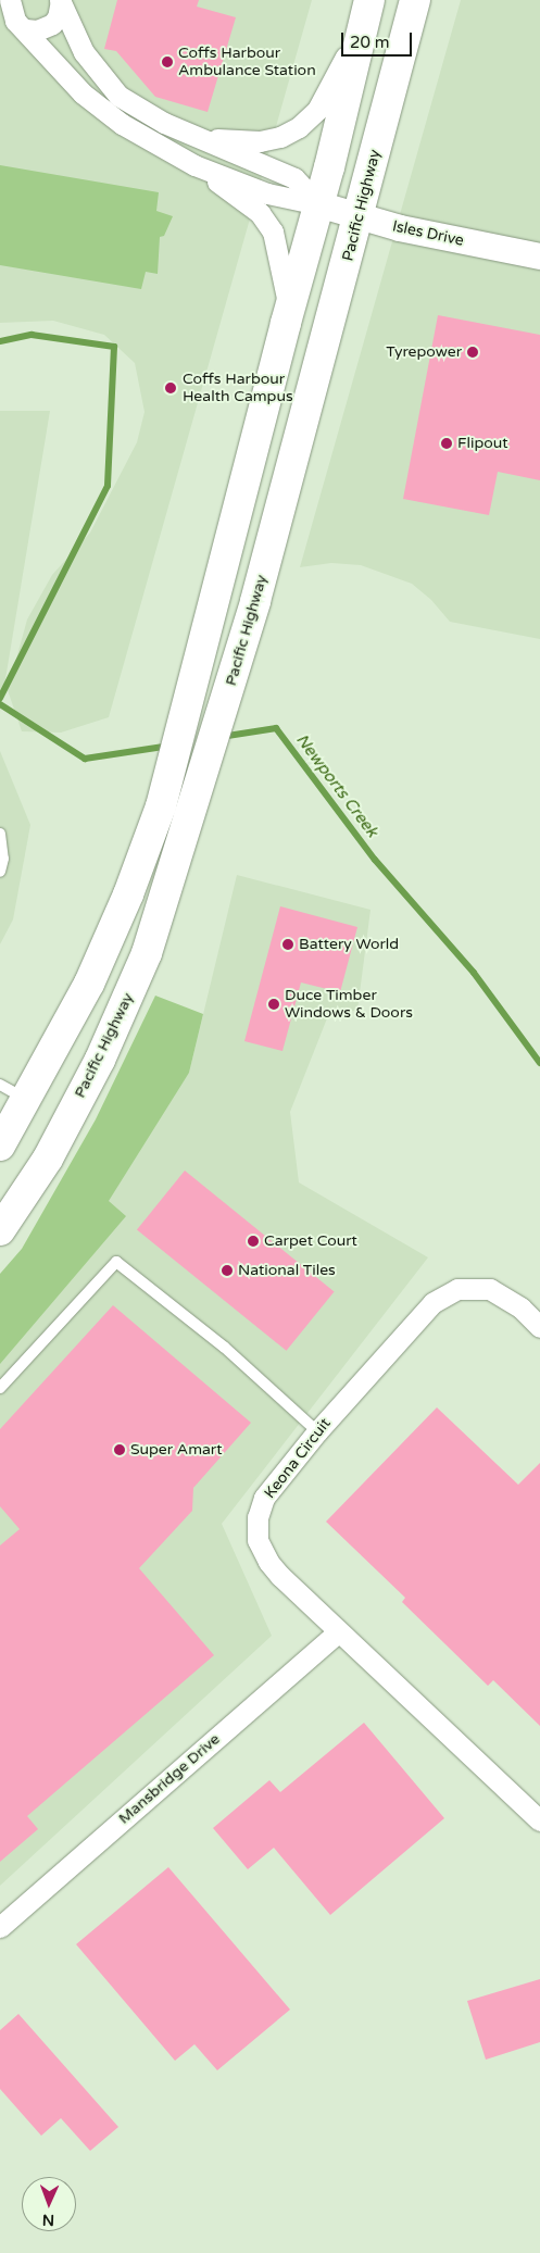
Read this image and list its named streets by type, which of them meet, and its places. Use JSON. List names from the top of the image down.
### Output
{
  "streets": {
    "highway": ["Pacific Highway"],
    "street": ["Isles Drive", "Keona Circuit", "Mansbridge Drive"]
  },
  "crossings": [
    ["Pacific Highway", "Isles Drive"],
    ["Keona Circuit", "Mansbridge Drive"]
  ],
  "water": ["Newports Creek"],
  "places": [
    "Coffs Harbour Ambulance Station",
    "Tyrepower",
    "Coffs Harbour Health Campus",
    "Flipout",
    "Battery World",
    "Duce Timber Windows & Doors",
    "Carpet Court",
    "National Tiles",
    "Super Amart"
  ],
  "scale_bar": "20 m",
  "north": "bottom"
}
